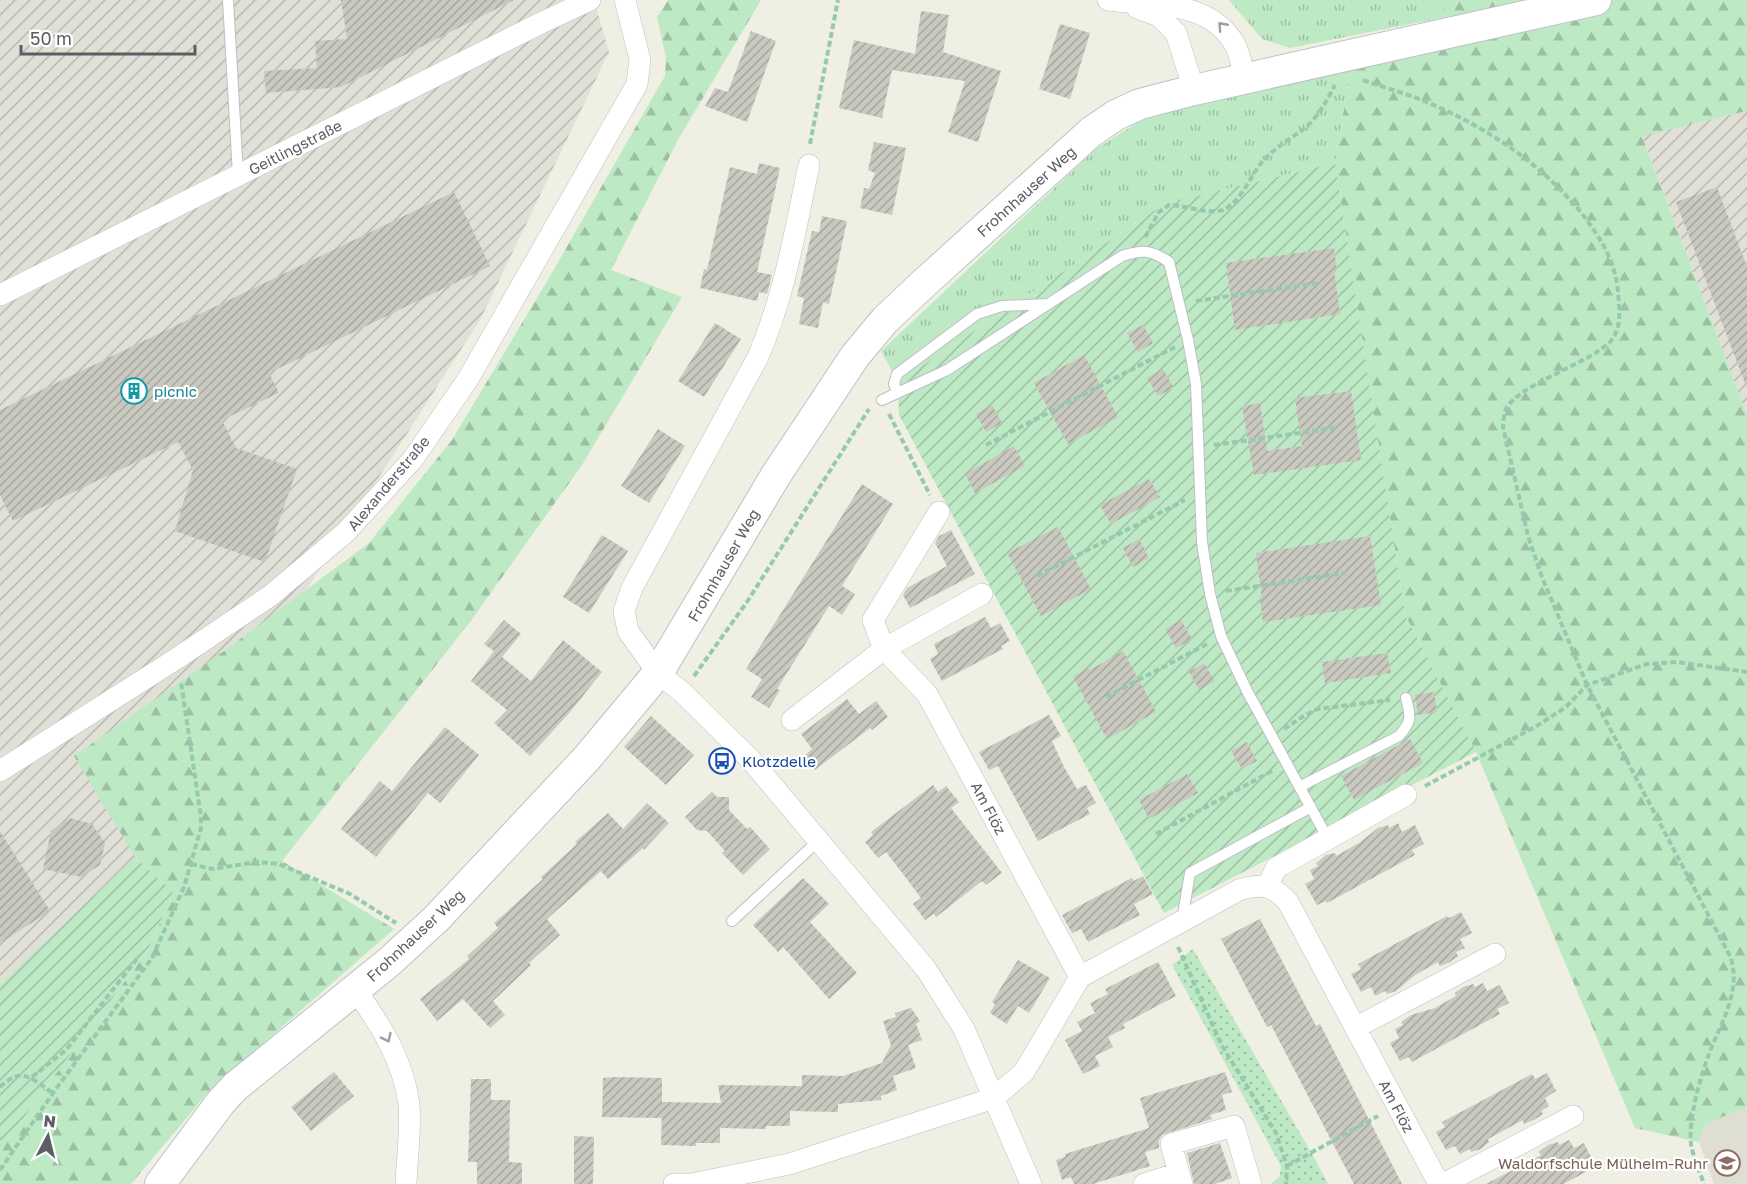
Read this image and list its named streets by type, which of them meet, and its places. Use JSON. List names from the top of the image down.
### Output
{
  "streets": {
    "main road": ["Frohnhauser Weg"],
    "street": ["Geitlingstraße", "Alexanderstraße", "Am Flöz"]
  },
  "places": {
    "building": ["picnic"],
    "bus stop": ["Klotzdelle"],
    "school or university": ["Waldorfschule Mülheim-Ruhr"]
  },
  "scale_bar": "50 m",
  "north": "top"
}
